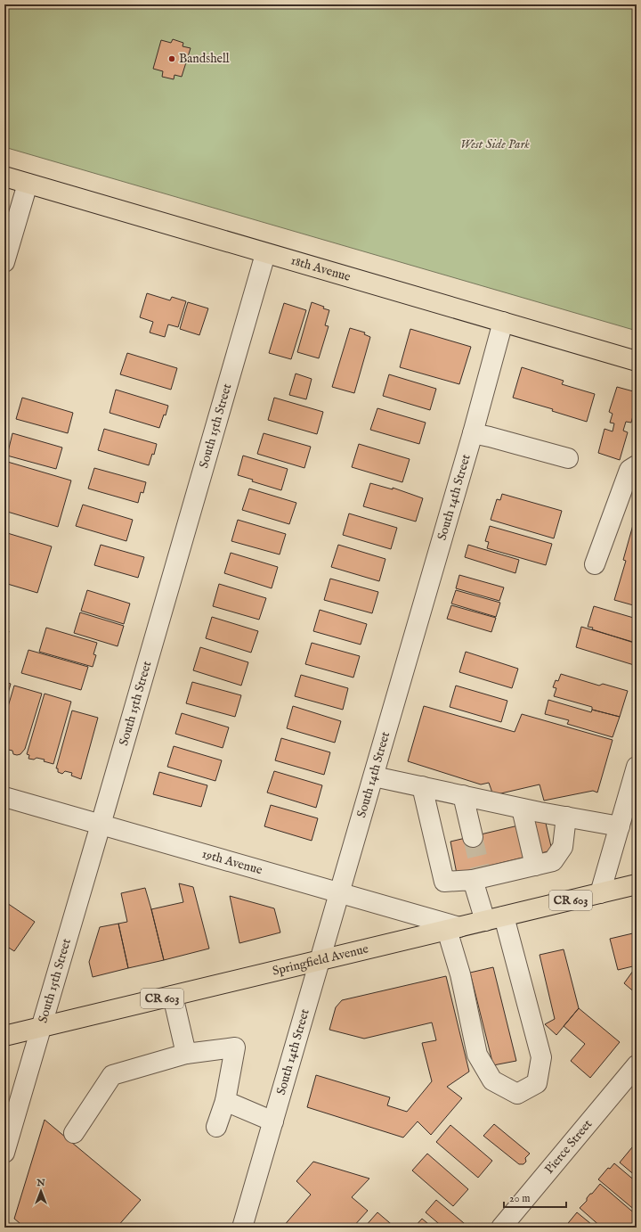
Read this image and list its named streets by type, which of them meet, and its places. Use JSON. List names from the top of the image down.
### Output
{
  "streets": {
    "main road": ["18th Avenue", "CR 603", "Springfield Avenue"],
    "street": [
      "South 15th Street",
      "South 14th Street",
      "19th Avenue",
      "Pierce Street"
    ]
  },
  "crossings": [
    ["18th Avenue", "South 15th Street"],
    ["18th Avenue", "South 14th Street"],
    ["South 15th Street", "19th Avenue"],
    ["South 15th Street", "Springfield Avenue"],
    ["South 14th Street", "19th Avenue"],
    ["South 14th Street", "Springfield Avenue"],
    ["19th Avenue", "Springfield Avenue"]
  ],
  "parks": ["West Side Park"],
  "places": ["Bandshell"],
  "scale_bar": "20 m",
  "north": "top"
}
